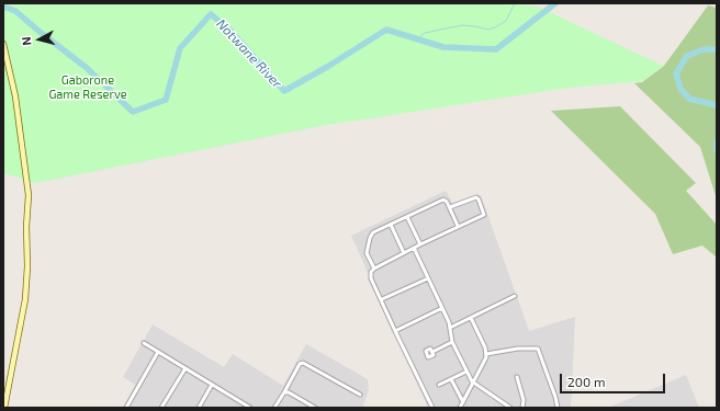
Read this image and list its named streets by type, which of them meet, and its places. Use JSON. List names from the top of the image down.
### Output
{
  "water": ["Notwane River"],
  "parks": ["Gaborone Game Reserve"],
  "scale_bar": "200 m",
  "north": "left"
}
